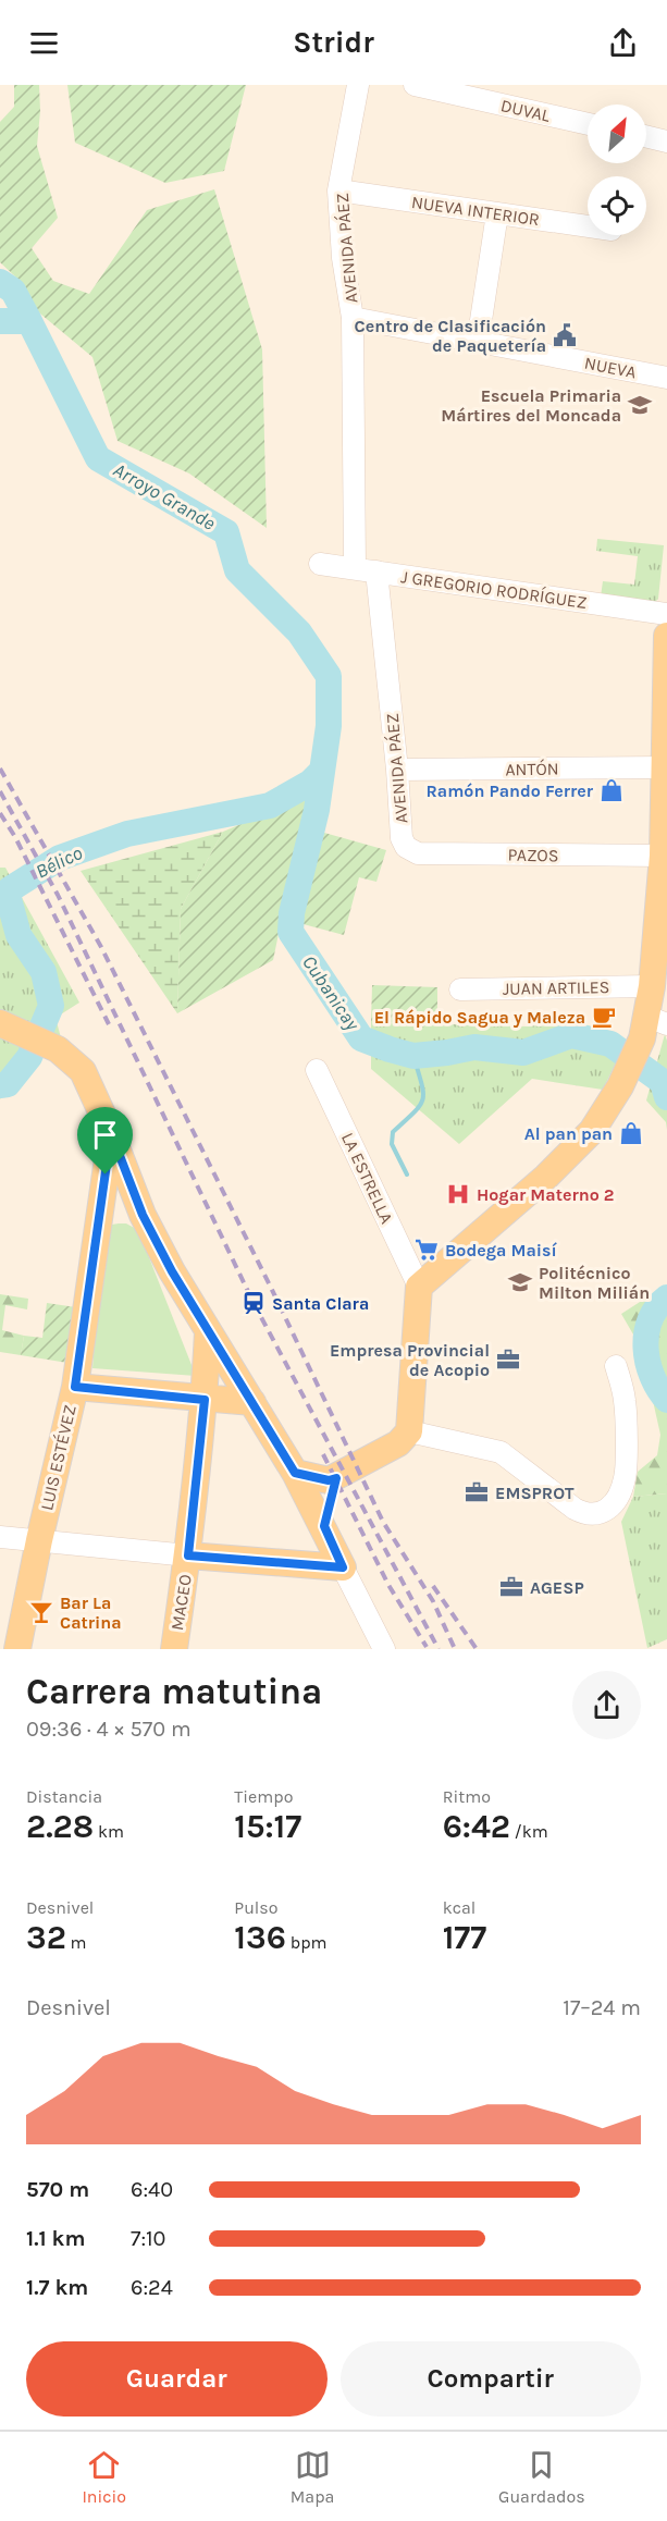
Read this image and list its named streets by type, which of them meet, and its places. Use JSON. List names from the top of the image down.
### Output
{
  "streets": {
    "main road": ["LUIS ESTÉVEZ", "MACEO"],
    "street": [
      "DUVAL",
      "NUEVA INTERIOR",
      "AVENIDA PÁEZ",
      "NUEVA",
      "J GREGORIO RODRÍGUEZ",
      "ANTÓN",
      "PAZOS",
      "JUAN ARTILES",
      "LA ESTRELLA"
    ]
  },
  "crossings": [
    ["NUEVA INTERIOR", "AVENIDA PÁEZ"],
    ["AVENIDA PÁEZ", "NUEVA"],
    ["AVENIDA PÁEZ", "J GREGORIO RODRÍGUEZ"],
    ["AVENIDA PÁEZ", "ANTÓN"],
    ["AVENIDA PÁEZ", "PAZOS"]
  ],
  "water": ["Arroyo Grande", "Bélico", "Cubanicay"],
  "places": {
    "public building": ["Centro de Clasificación de Paquetería"],
    "school or university": ["Escuela Primaria Mártires del Moncada", "Politécnico Milton Milián"],
    "shop": ["Ramón Pando Ferrer", "Al pan pan"],
    "cafe": ["El Rápido Sagua y Maleza"],
    "hospital": ["Hogar Materno 2"],
    "supermarket": ["Bodega Maisí"],
    "station": ["Santa Clara"],
    "office": ["Empresa Provincial de Acopio", "EMSPROT", "AGESP"],
    "bar": ["Bar La Catrina"]
  },
  "north": "top right",
  "page": {
    "header": "Stridr",
    "heading": ["Carrera matutina", "09:36 · 4 × 570 m"],
    "stats": [
      ["Distancia", "2.28 km"],
      ["Tiempo", "15:17"],
      ["Ritmo", "6:42 /km"],
      ["Desnivel", "32 m"],
      ["Pulso", "136 bpm"],
      ["kcal", "177"]
    ],
    "chart": ["Desnivel", "17–24 m"],
    "list": [
      {
        "name": "570 m",
        "note": "6:40"
      },
      {
        "name": "1.1 km",
        "note": "7:10"
      },
      {
        "name": "1.7 km",
        "note": "6:24"
      }
    ],
    "buttons": ["Guardar", "Compartir"],
    "tabs": ["Inicio", "Mapa", "Guardados"]
  }
}
